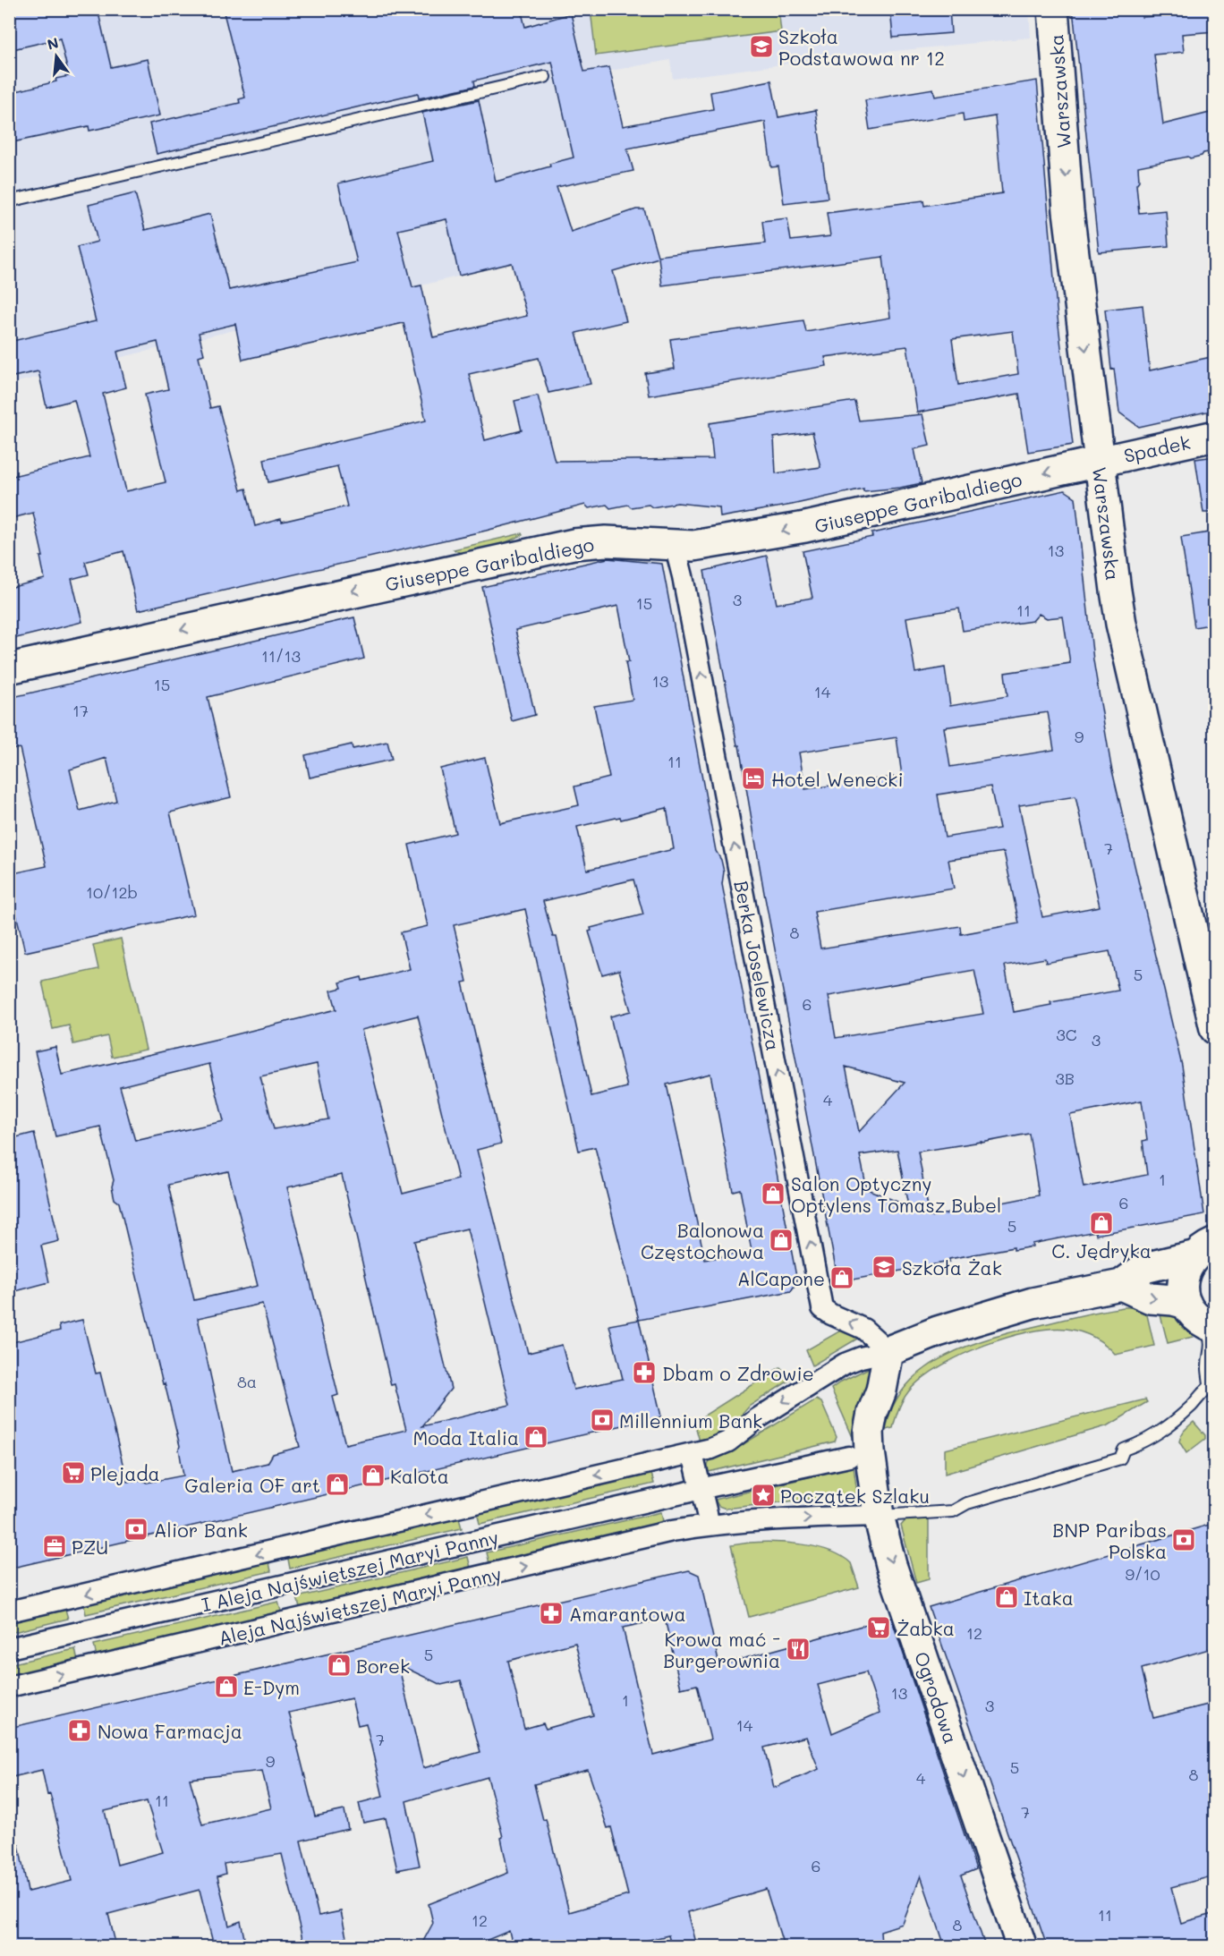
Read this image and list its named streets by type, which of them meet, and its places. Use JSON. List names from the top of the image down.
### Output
{
  "streets": {
    "street": [
      "Warszawska",
      "Spadek",
      "Giuseppe Garibaldiego",
      "Berka Joselewicza",
      "I Aleja Najświętszej Maryi Panny",
      "Aleja Najświętszej Maryi Panny",
      "Ogrodowa"
    ]
  },
  "crossings": [
    ["Warszawska", "Spadek"],
    ["Warszawska", "Giuseppe Garibaldiego"],
    ["Spadek", "Giuseppe Garibaldiego"],
    ["Giuseppe Garibaldiego", "Berka Joselewicza"],
    ["Berka Joselewicza", "Ogrodowa"],
    ["Aleja Najświętszej Maryi Panny", "Ogrodowa"]
  ],
  "one_way": [
    "Warszawska",
    "Giuseppe Garibaldiego",
    "Berka Joselewicza",
    "Ogrodowa"
  ],
  "places": {
    "school or university": ["Szkoła Podstawowa nr 12", "Szkoła Żak"],
    "hotel": ["Hotel Wenecki"],
    "shop": [
      "Salon Optyczny Optylens Tomasz Bubel",
      "C. Jędryka",
      "Balonowa Częstochowa",
      "AlCapone",
      "Moda Italia",
      "Kalota",
      "Galeria OF art",
      "Itaka",
      "Borek",
      "E-Dym"
    ],
    "pharmacy": ["Dbam o Zdrowie", "Amarantowa", "Nowa Farmacja"],
    "bank": ["Millennium Bank", "Alior Bank", "BNP Paribas Polska"],
    "supermarket": ["Plejada", "Żabka"],
    "place": ["Początek Szlaku"],
    "office": ["PZU"],
    "restaurant": ["Krowa mać - Burgerownia"]
  },
  "house_numbers": [
    "13",
    "3",
    "15",
    "11",
    "11/13",
    "13",
    "15",
    "14",
    "17",
    "9",
    "11",
    "7",
    "10/12b",
    "8",
    "5",
    "6",
    "3C",
    "3",
    "3B",
    "4",
    "1",
    "6",
    "5",
    "8a",
    "9/10",
    "12",
    "5",
    "13",
    "1",
    "3",
    "14",
    "7",
    "9",
    "5",
    "8",
    "4",
    "11",
    "7",
    "6",
    "11",
    "12",
    "8"
  ],
  "north": "top"
}
